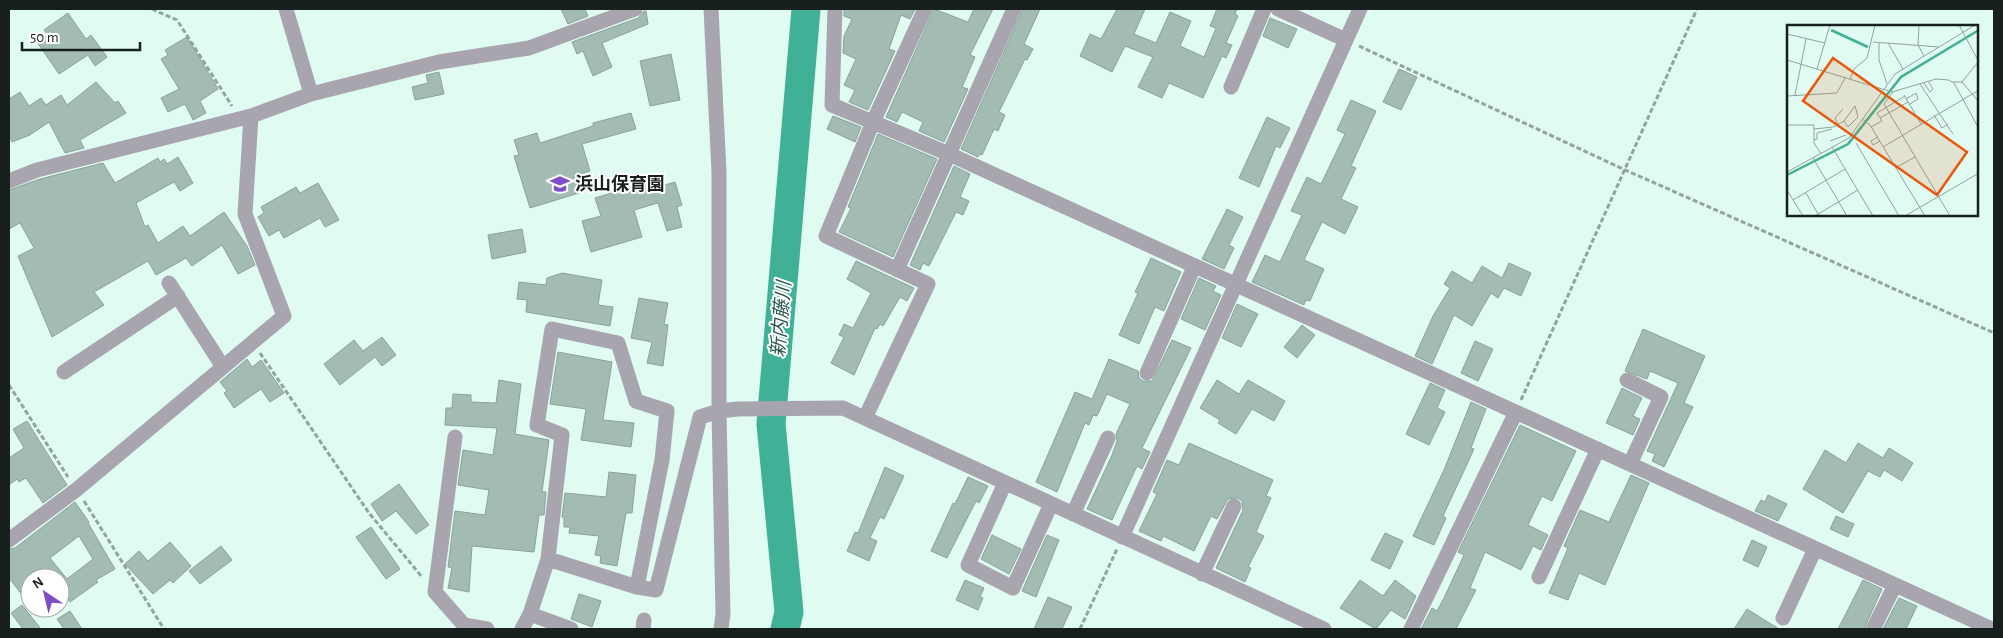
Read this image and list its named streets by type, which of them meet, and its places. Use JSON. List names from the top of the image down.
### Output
{
  "water": ["新内藤川"],
  "places": {
    "school or university": ["浜山保育園"]
  },
  "scale_bar": "50 m",
  "north": "top left"
}
